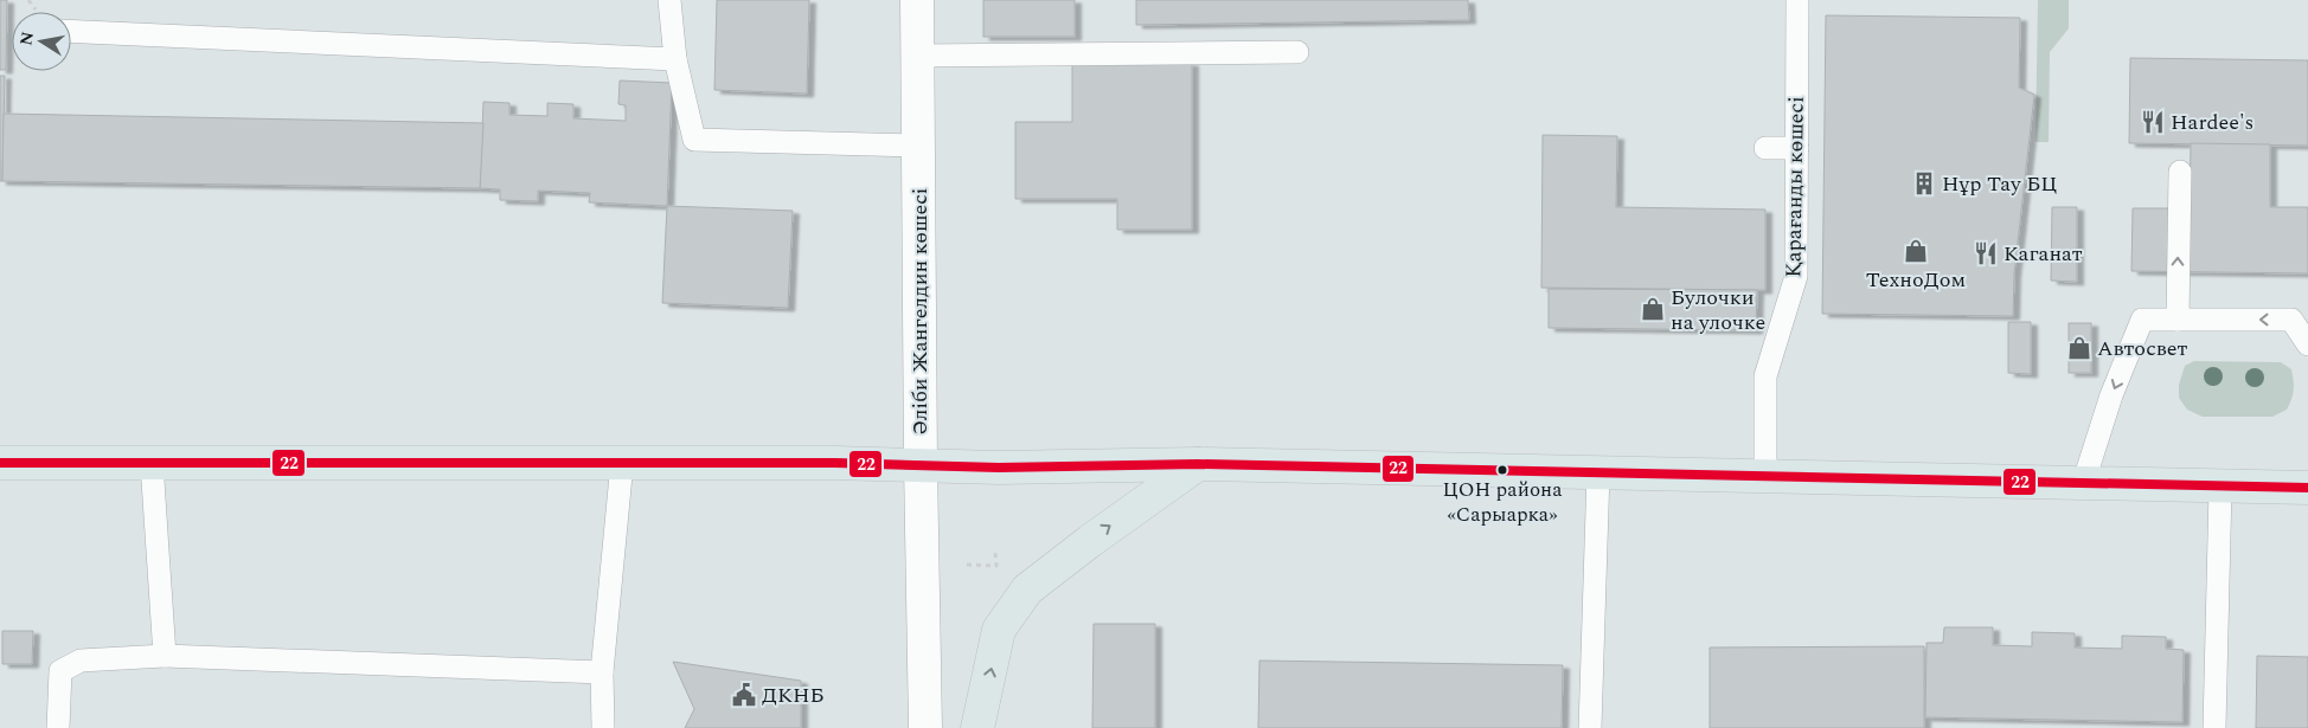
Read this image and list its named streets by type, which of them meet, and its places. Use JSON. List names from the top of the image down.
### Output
{
  "streets": {
    "street": ["Әліби Жангелдин көшесі"],
    "lane": ["Қарағанды көшесі"]
  },
  "places": {
    "restaurant": ["Hardee's", "Каганат"],
    "building": ["Нұр Тау БЦ"],
    "shop": ["ТехноДом", "Булочки на улочке", "Автосвет"],
    "other": ["ЦОН района «Сарыарка»"],
    "public building": ["ДКНБ"]
  },
  "lines": ["transit line 22"],
  "north": "left"
}
